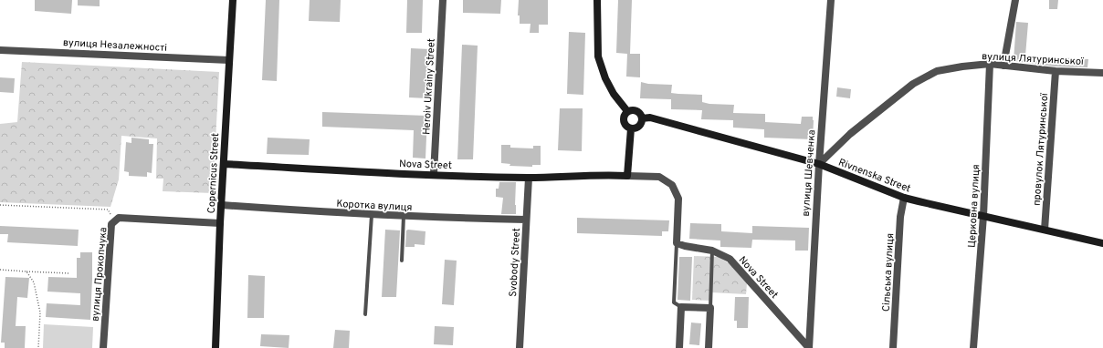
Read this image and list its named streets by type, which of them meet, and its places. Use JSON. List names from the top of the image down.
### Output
{
  "streets": {
    "street": [
      "вулиця Незалежності",
      "вулиця Лятуринської",
      "Heroiv Ukrainy Street",
      "провулок Лятуринської",
      "Nova Street",
      "Copernicus Street",
      "вулиця Шевченка",
      "Rivnenska Street",
      "Коротка вулиця",
      "Церковна вулиця",
      "Svobody Street",
      "Сільська вулиця",
      "вулиця Прокопчука"
    ]
  },
  "crossings": [
    ["вулиця Незалежності", "Copernicus Street"],
    ["вулиця Лятуринської", "провулок Лятуринської"],
    ["вулиця Лятуринської", "вулиця Шевченка"],
    ["вулиця Лятуринської", "Rivnenska Street"],
    ["вулиця Лятуринської", "Церковна вулиця"],
    ["Heroiv Ukrainy Street", "Nova Street"],
    ["провулок Лятуринської", "Rivnenska Street"],
    ["Nova Street", "Copernicus Street"],
    ["Nova Street", "вулиця Шевченка"],
    ["Nova Street", "Svobody Street"],
    ["Copernicus Street", "Коротка вулиця"],
    ["Copernicus Street", "вулиця Прокопчука"],
    ["вулиця Шевченка", "Rivnenska Street"],
    ["Rivnenska Street", "Церковна вулиця"],
    ["Rivnenska Street", "Сільська вулиця"],
    ["Коротка вулиця", "Svobody Street"]
  ]
}
